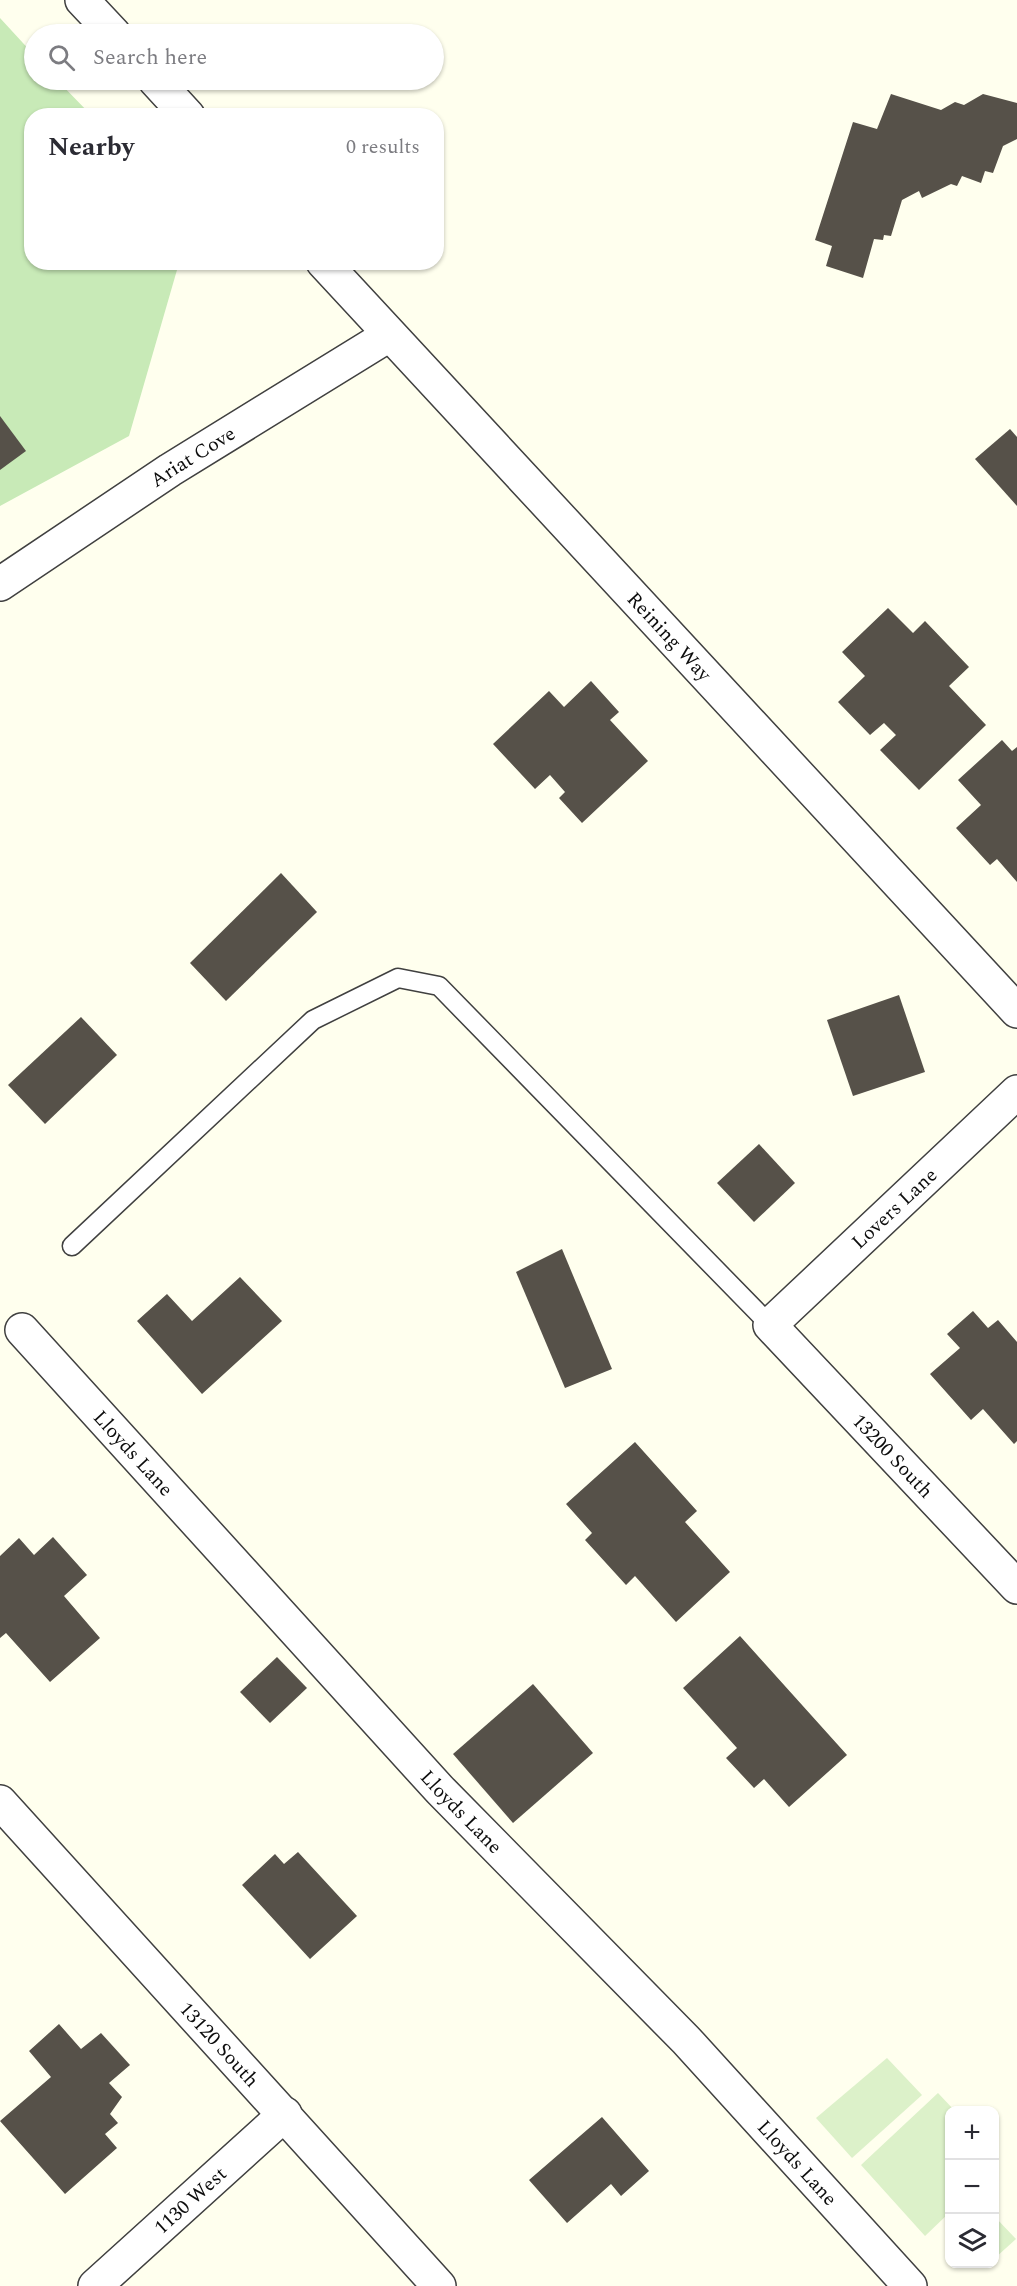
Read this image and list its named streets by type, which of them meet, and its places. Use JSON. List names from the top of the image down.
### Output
{
  "streets": {
    "street": [
      "Ariat Cove",
      "Reining Way",
      "Lovers Lane",
      "Lloyds Lane",
      "13200 South",
      "13120 South",
      "1130 West"
    ]
  },
  "crossings": [
    ["Ariat Cove", "Reining Way"],
    ["Lovers Lane", "13200 South"],
    ["13120 South", "1130 West"]
  ],
  "page": {
    "search": "Search here",
    "heading": ["Nearby", "0 results"],
    "map_buttons": ["+", "−"]
  }
}
